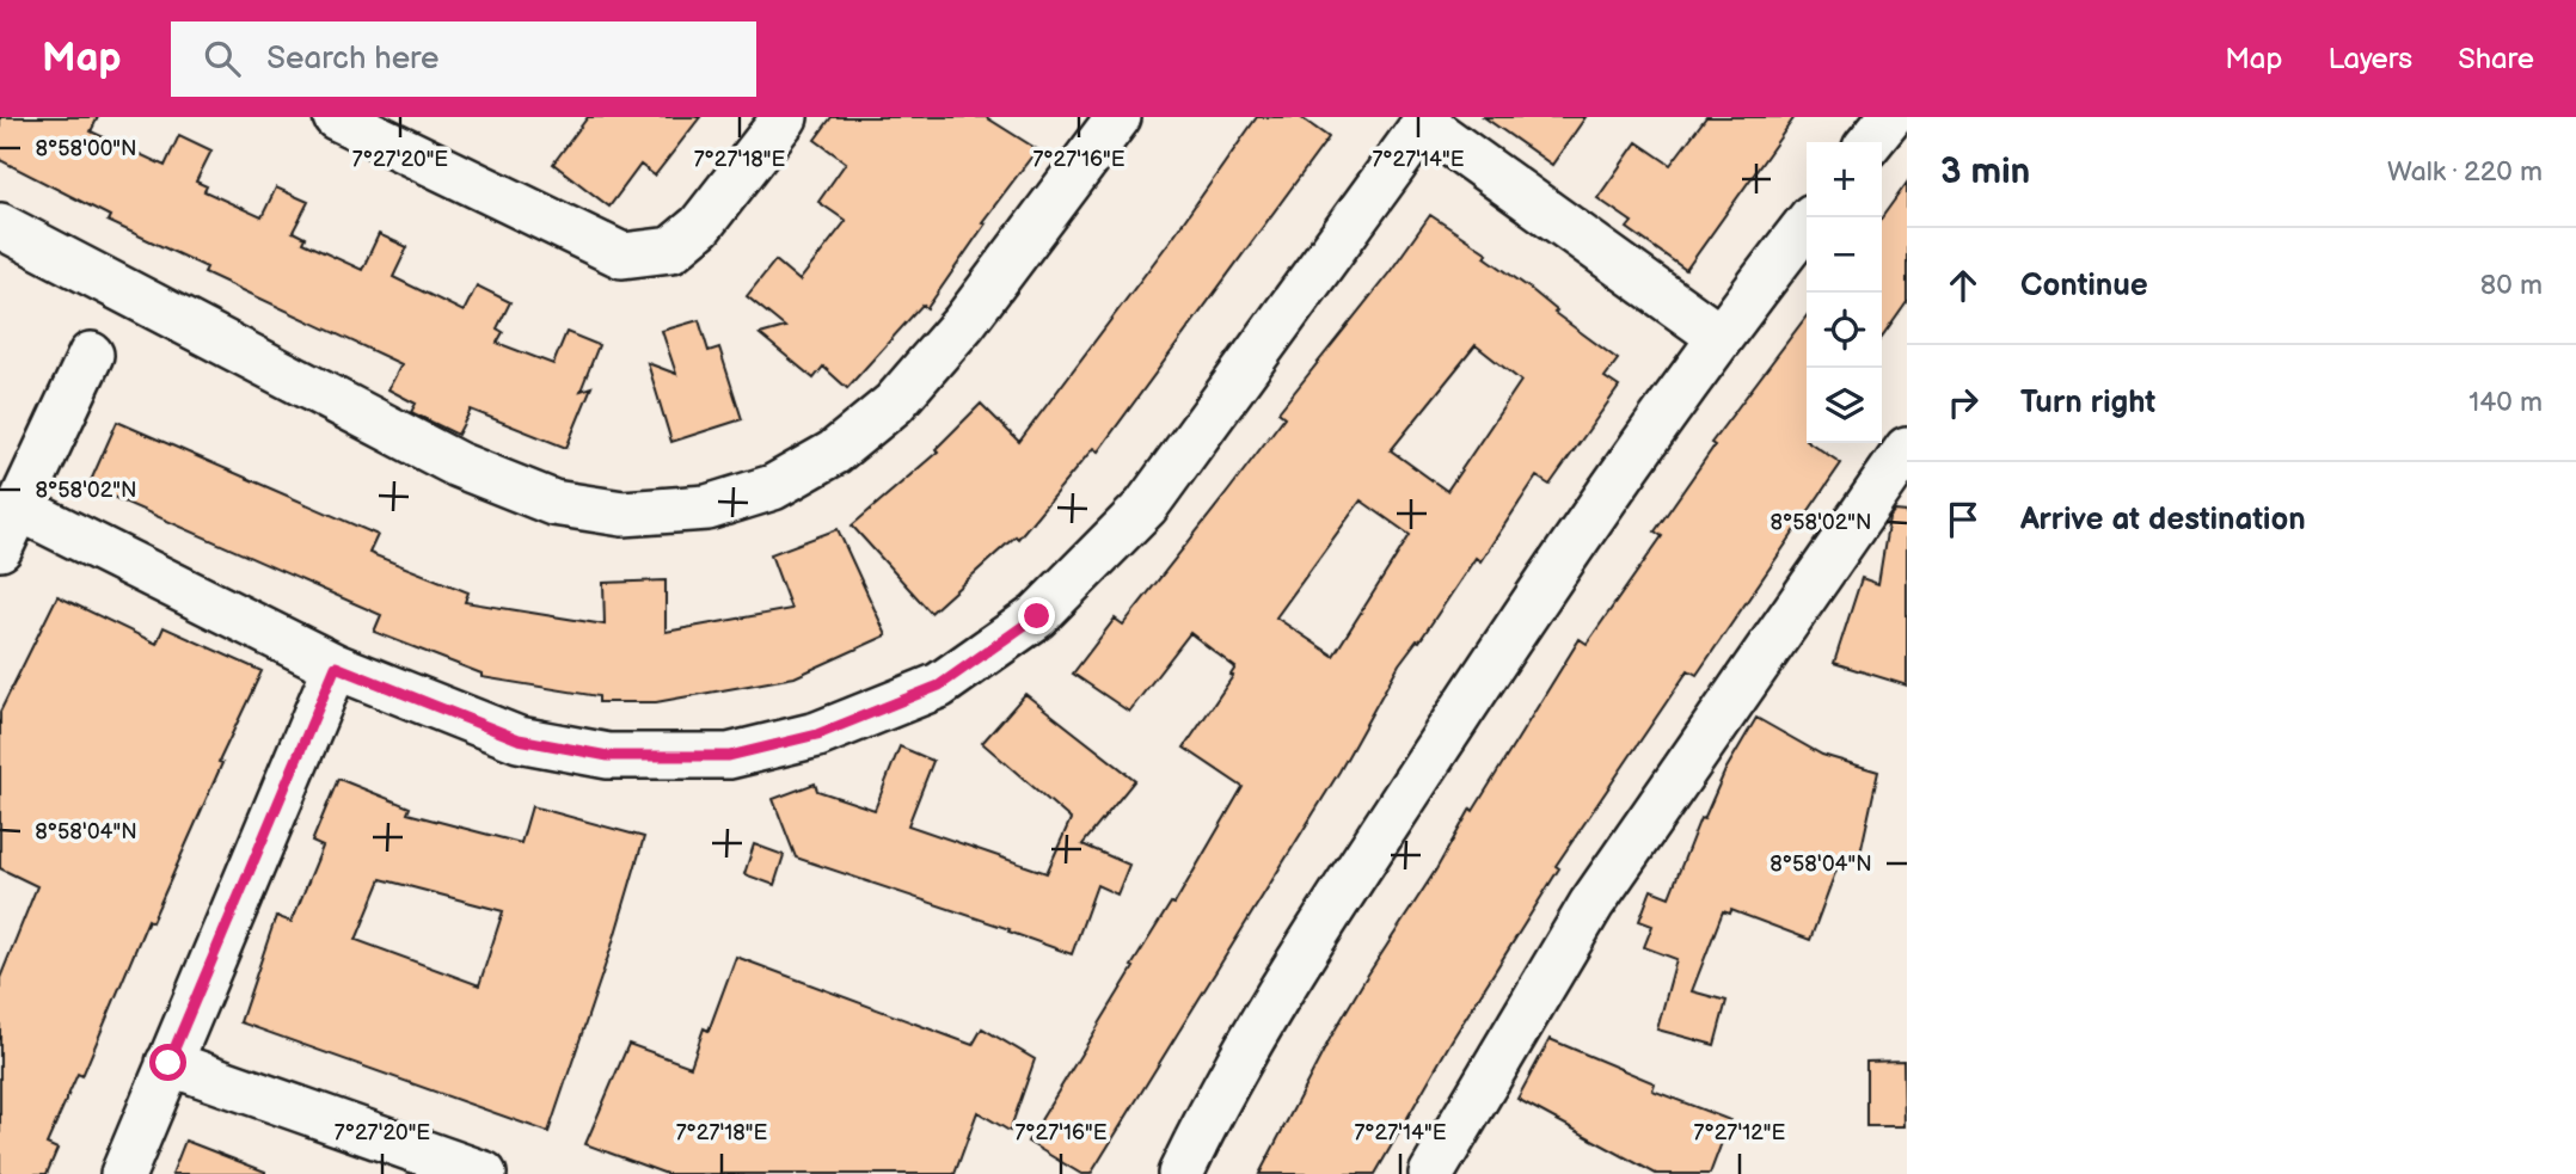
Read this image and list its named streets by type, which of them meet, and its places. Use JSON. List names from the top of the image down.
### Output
{
  "page": {
    "header": "Map",
    "search": "Search here",
    "nav": ["Map", "Layers", "Share"],
    "heading": ["3 min", "Walk · 220 m"],
    "map_buttons": ["+", "−"],
    "list": [
      ["Continue", "80 m"],
      ["Turn right", "140 m"],
      "Arrive at destination"
    ]
  },
  "coordinates": [
    "8°58'00\"N",
    "7°27'20\"E",
    "7°27'18\"E",
    "7°27'16\"E",
    "7°27'14\"E",
    "8°58'02\"N",
    "8°58'04\"N",
    "7°27'12\"E"
  ]
}
